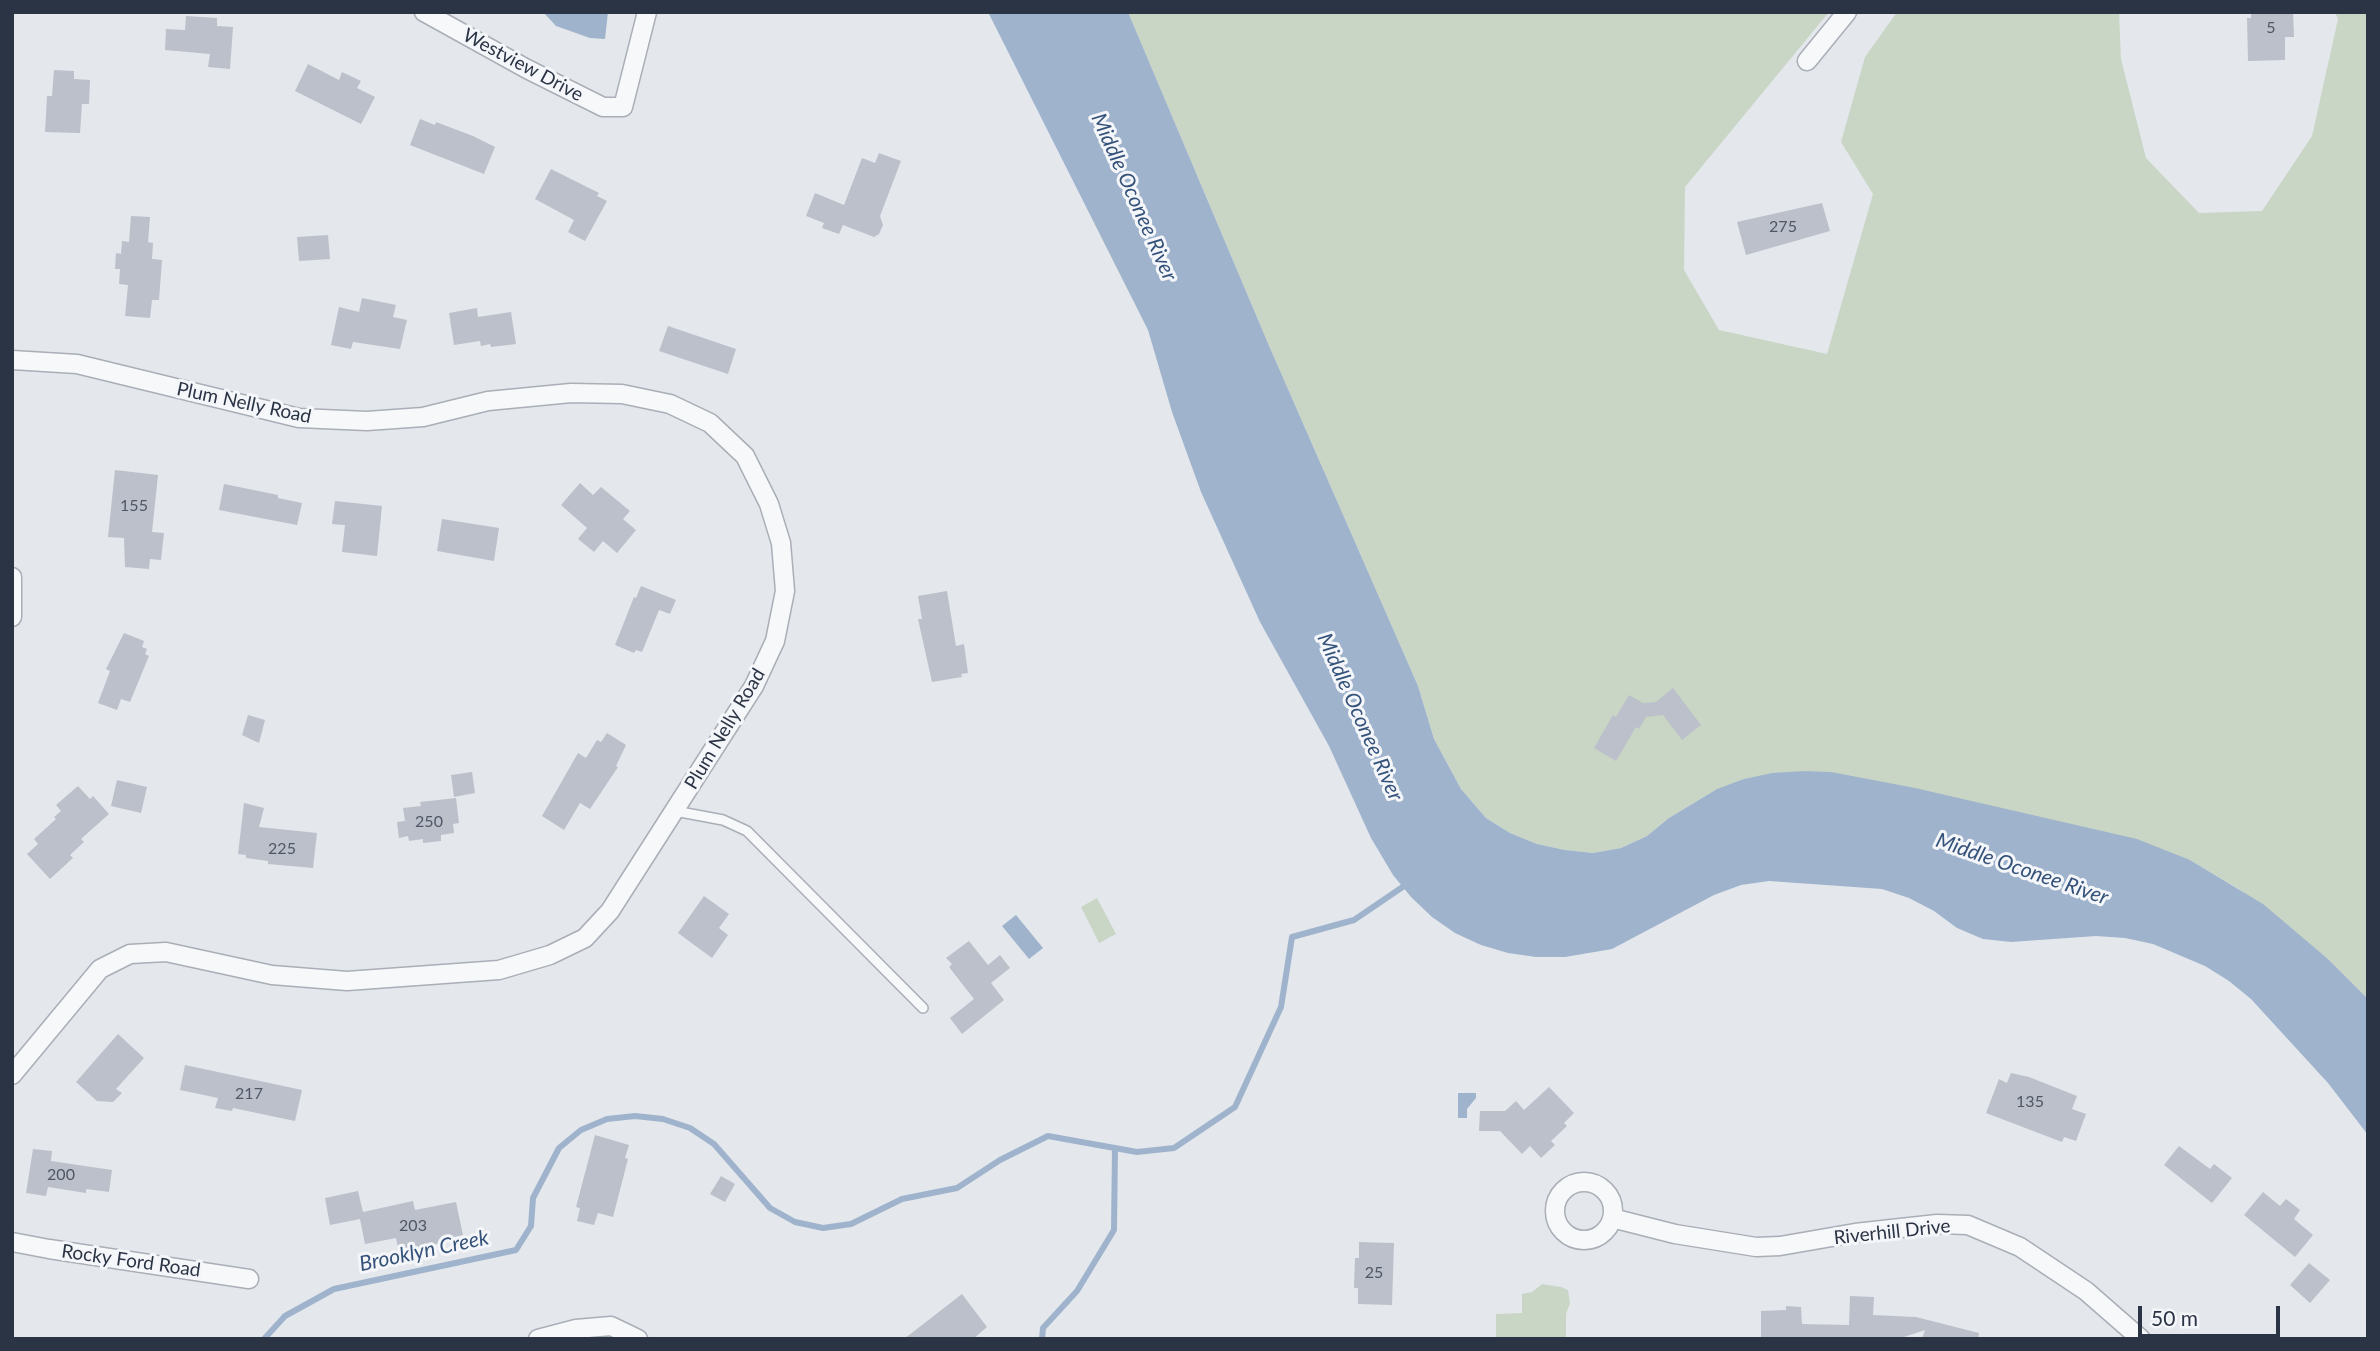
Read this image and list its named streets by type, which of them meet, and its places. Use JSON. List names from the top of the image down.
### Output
{
  "streets": {
    "street": [
      "Westview Drive",
      "Plum Nelly Road",
      "Riverhill Drive",
      "Rocky Ford Road"
    ]
  },
  "water": ["Middle Oconee River", "Brooklyn Creek"],
  "house_numbers": [
    "5",
    "275",
    "155",
    "250",
    "225",
    "217",
    "135",
    "200",
    "203",
    "25"
  ],
  "scale_bar": "50 m"
}
